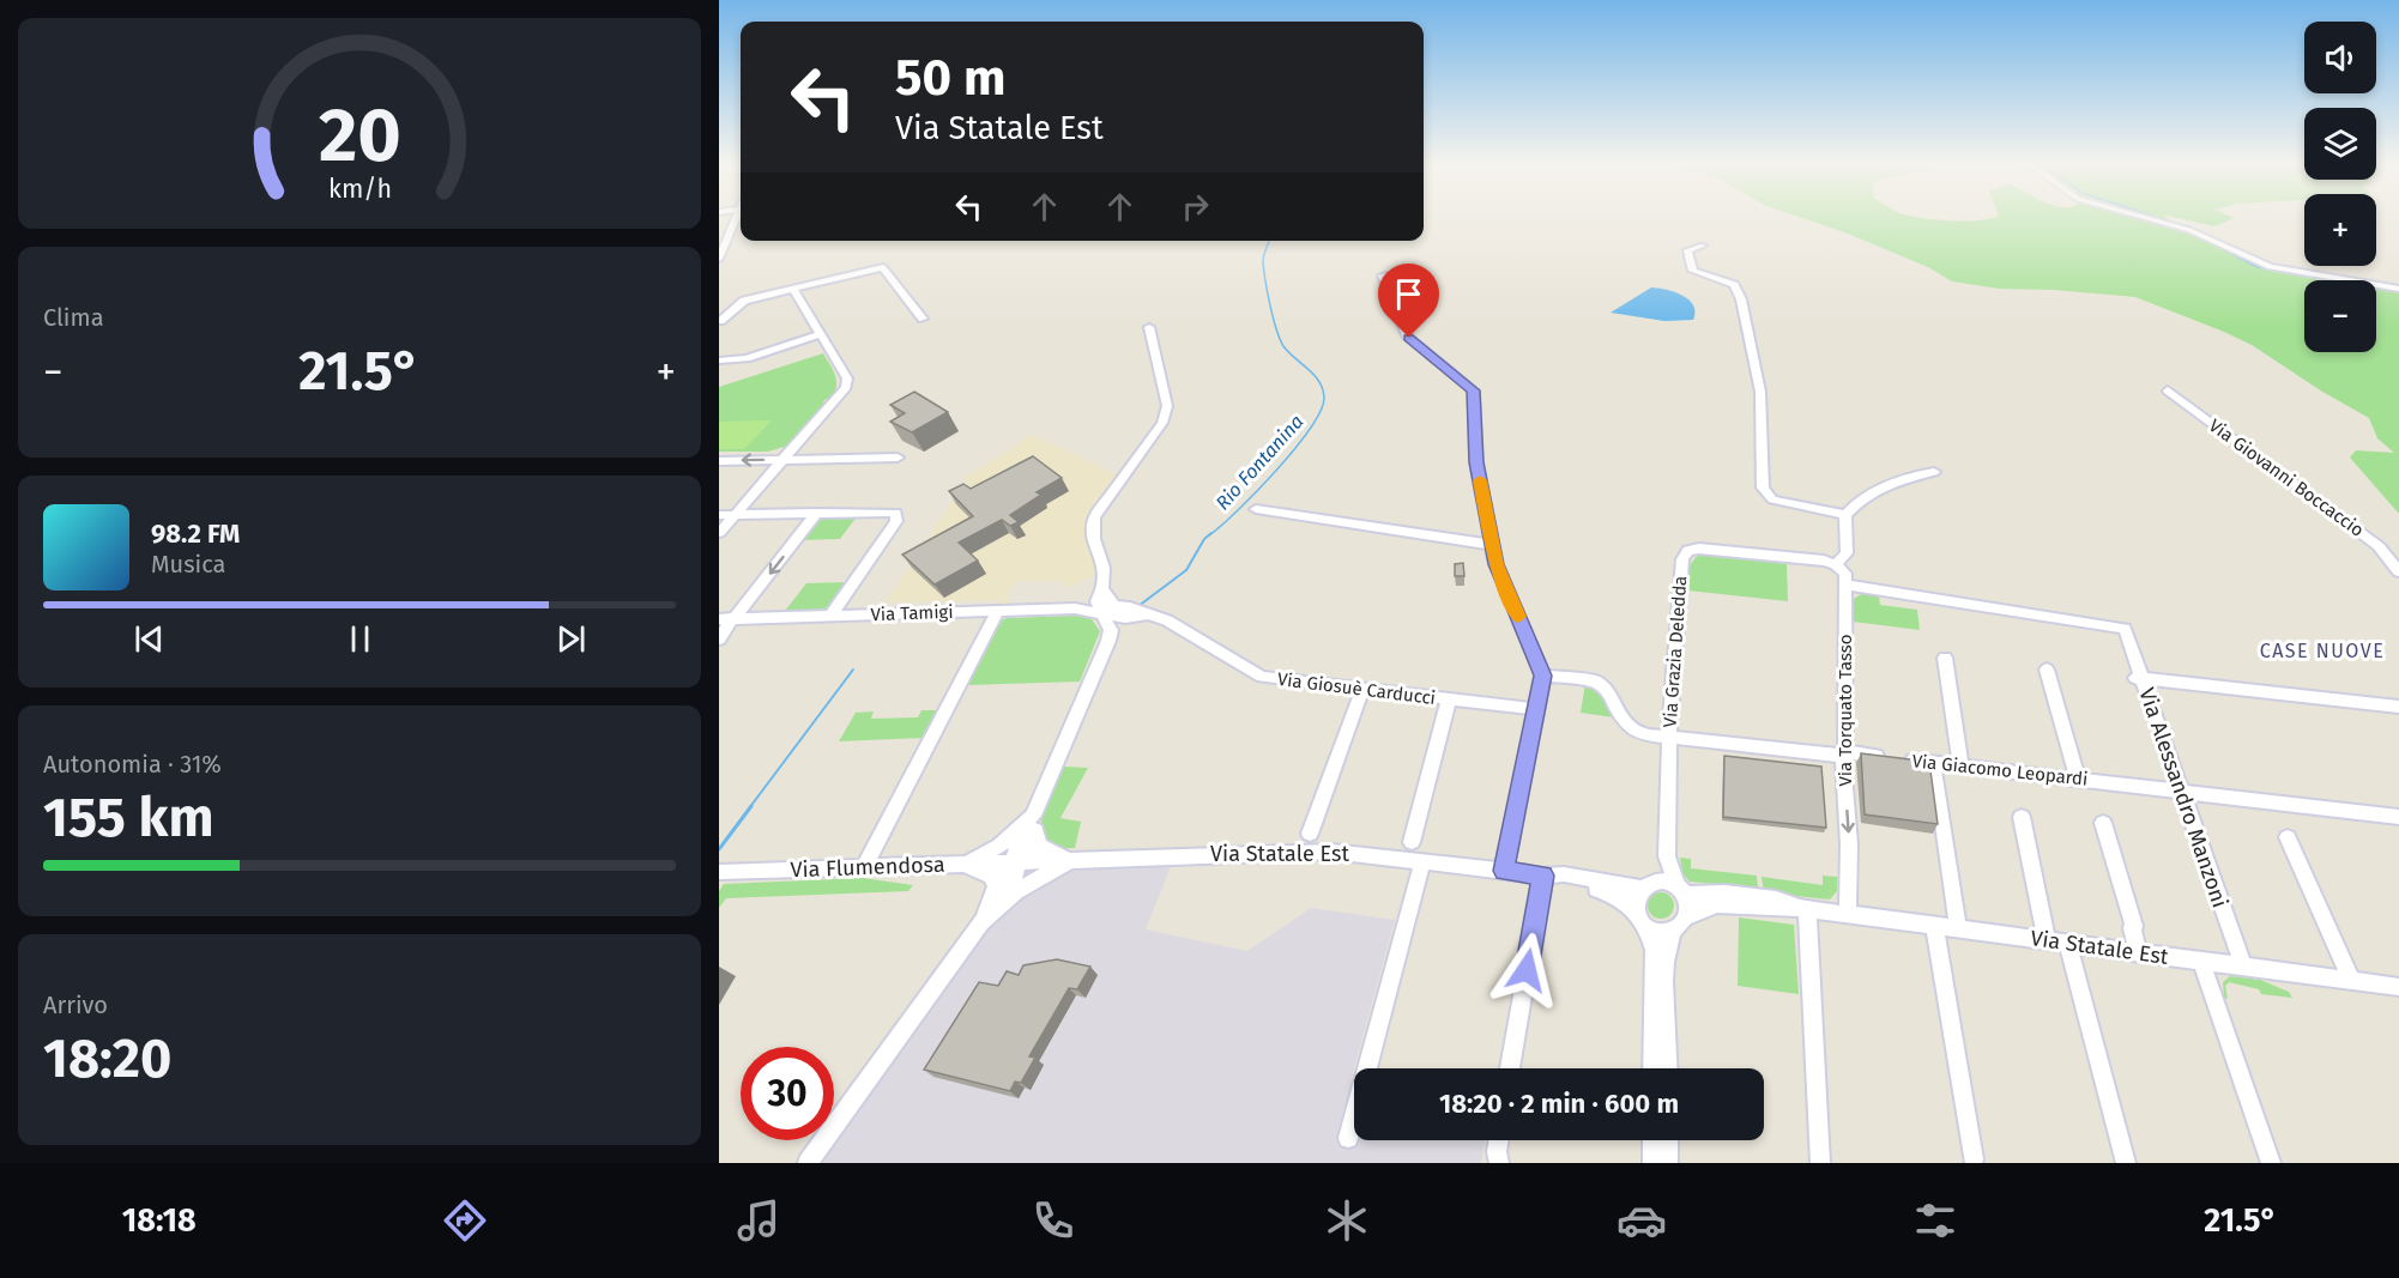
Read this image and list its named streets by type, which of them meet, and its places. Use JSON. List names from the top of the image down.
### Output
{
  "streets": {
    "street": [
      "Via Giovanni Boccaccio",
      "Via Tamigi",
      "Via Grazia Deledda",
      "Via Giosuè Carducci",
      "Via Torquato Tasso",
      "Via Giacomo Leopardi",
      "Via Alessandro Manzoni",
      "Via Statale Est",
      "Via Flumendosa"
    ]
  },
  "crossings": [
    ["Via Tamigi", "Via Giosuè Carducci"],
    ["Via Grazia Deledda", "Via Torquato Tasso"],
    ["Via Grazia Deledda", "Via Giacomo Leopardi"],
    ["Via Grazia Deledda", "Via Statale Est"],
    ["Via Torquato Tasso", "Via Giacomo Leopardi"],
    ["Via Torquato Tasso", "Via Alessandro Manzoni"],
    ["Via Torquato Tasso", "Via Statale Est"],
    ["Via Giacomo Leopardi", "Via Alessandro Manzoni"],
    ["Via Alessandro Manzoni", "Via Statale Est"],
    ["Via Statale Est", "Via Flumendosa"]
  ],
  "districts": ["CASE NUOVE"],
  "water": ["Rio Fontanina"],
  "page": {
    "map_buttons": ["+", "−"],
    "turn": ["50 m", "Via Statale Est"],
    "tile": [
      "Clima",
      ["Autonomia · 31%", "155 km"],
      ["Arrivo", "18:20"]
    ],
    "heat": ["−", "21.5°", "+"],
    "song": ["98.2 FM", "Musica"],
    "limit": "30",
    "trip": "18:20 · 2 min · 600 m",
    "tabs": ["18:18", "21.5°"],
    "gauge": ["20", "km/h"]
  }
}
